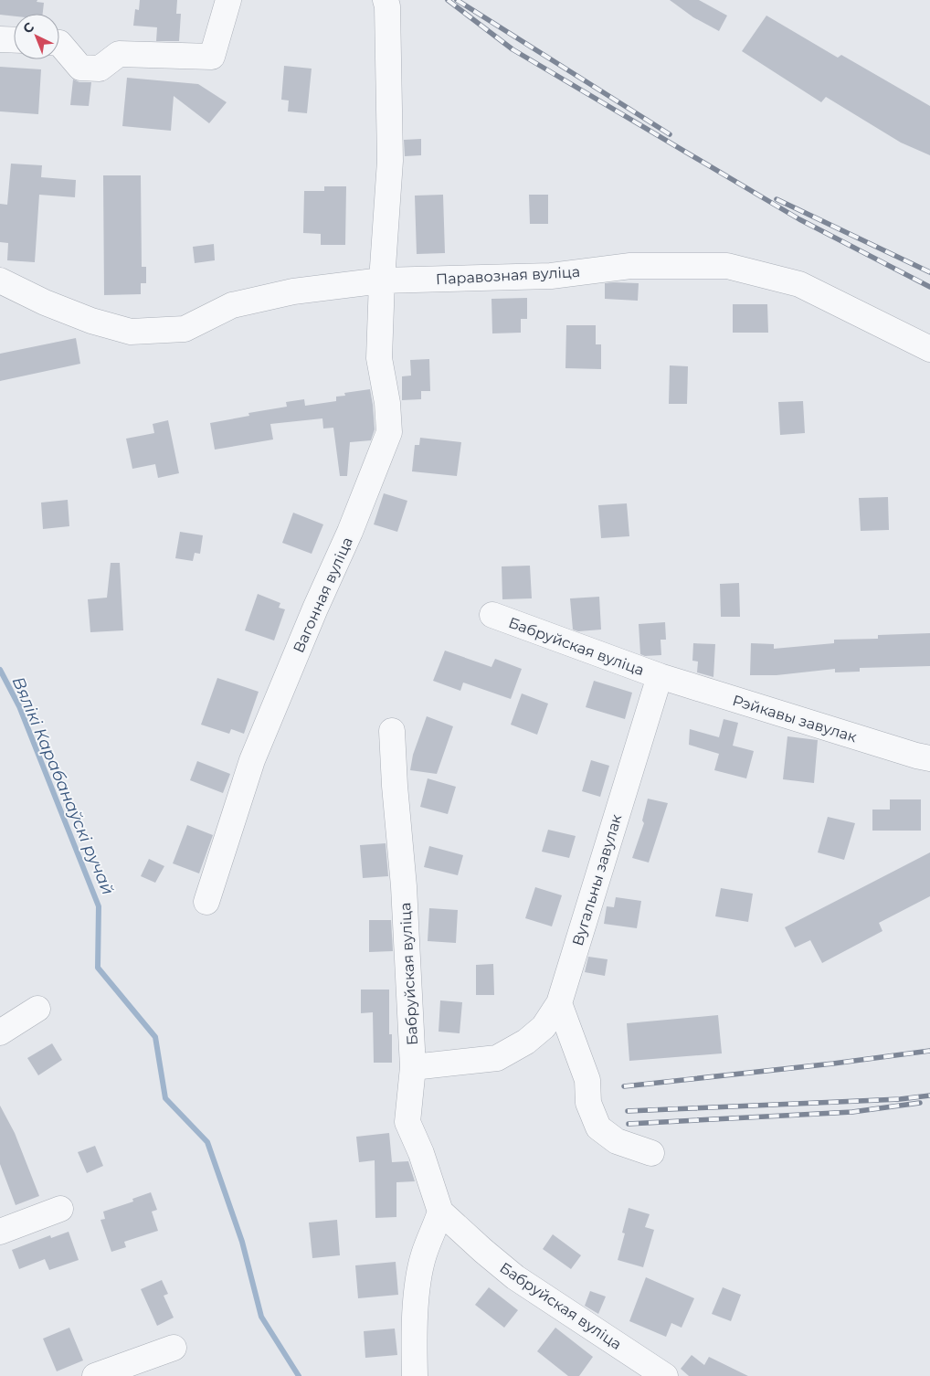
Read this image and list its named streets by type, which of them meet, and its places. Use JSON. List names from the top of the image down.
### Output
{
  "streets": {
    "street": [
      "Паравозная вуліца",
      "Вагонная вуліца",
      "Бабруйская вуліца",
      "Рэйкавы завулак",
      "Вугальны завулак"
    ]
  },
  "crossings": [
    ["Паравозная вуліца", "Вагонная вуліца"],
    ["Бабруйская вуліца", "Рэйкавы завулак"],
    ["Бабруйская вуліца", "Вугальны завулак"],
    ["Рэйкавы завулак", "Вугальны завулак"]
  ],
  "water": ["Вялікі Карабанаўскі ручай"],
  "north": "top left"
}
